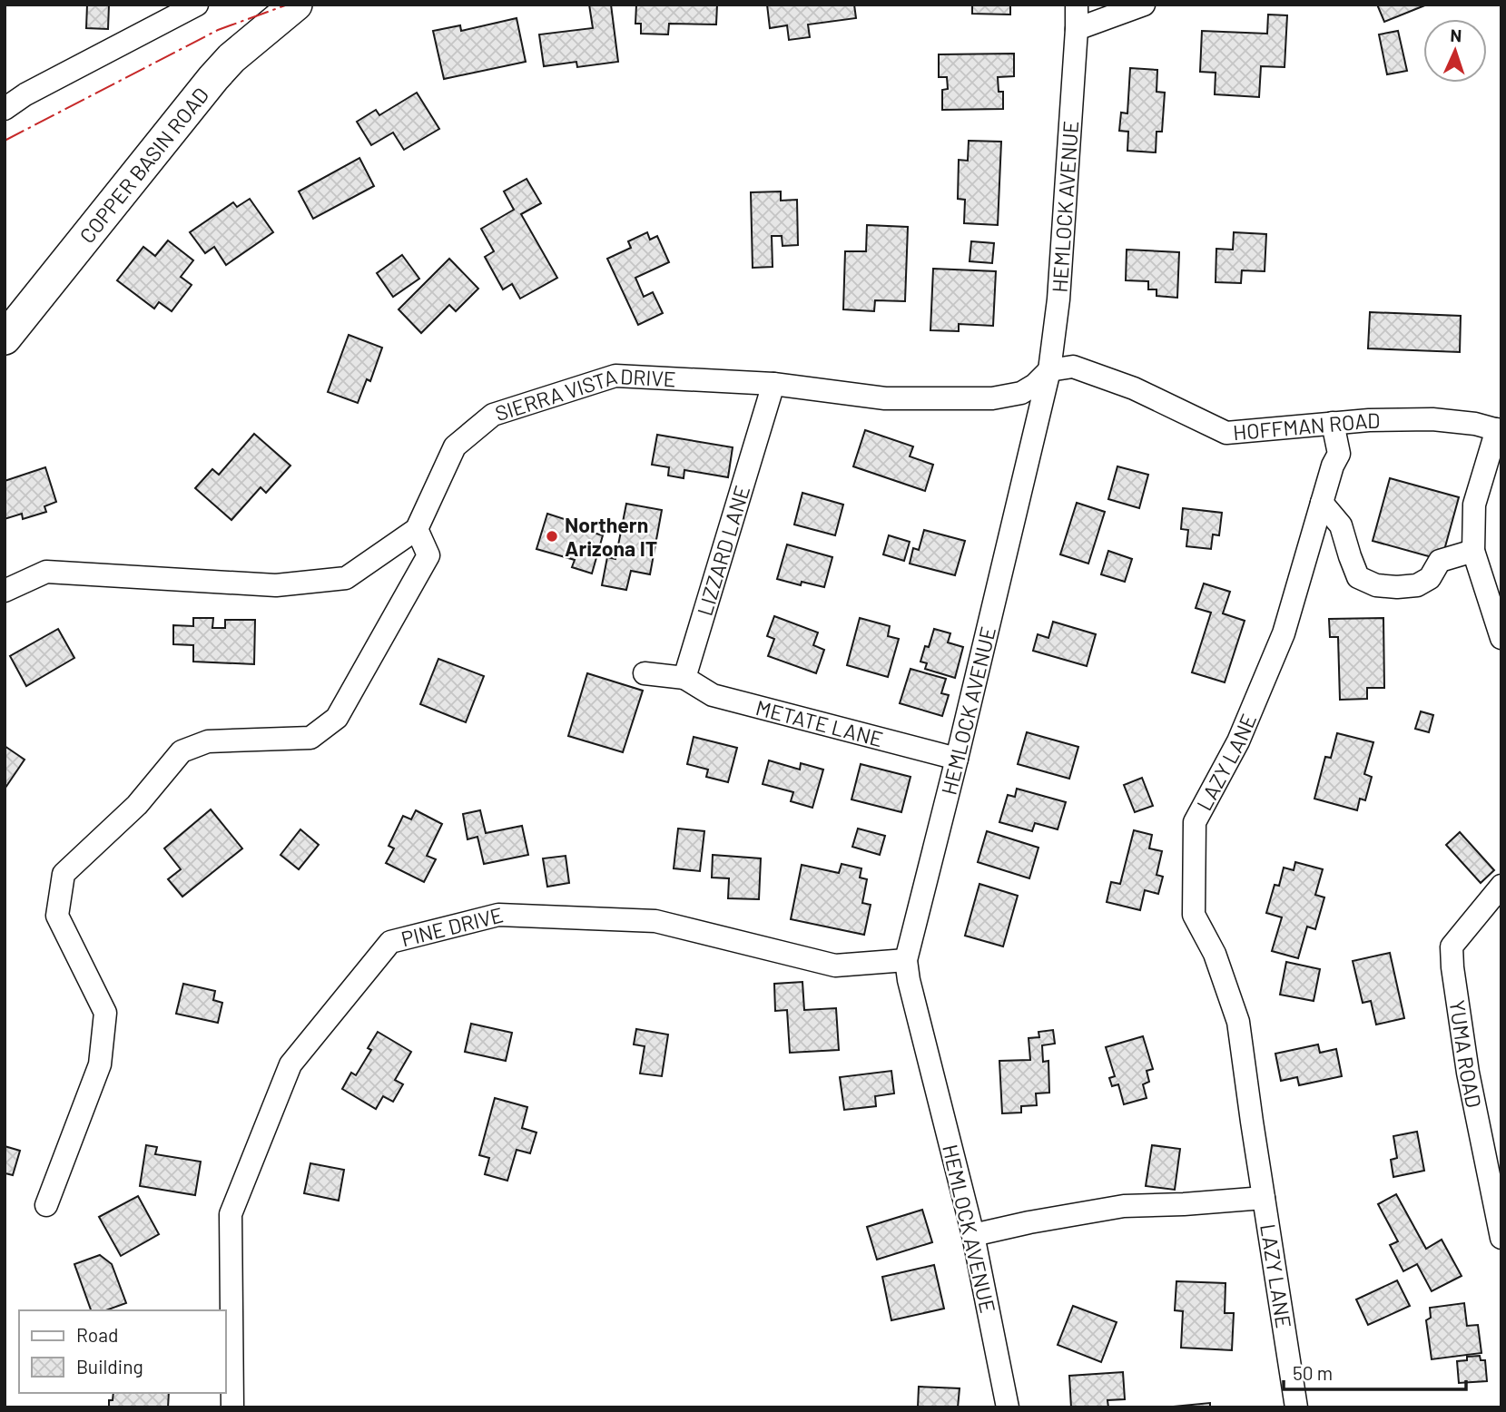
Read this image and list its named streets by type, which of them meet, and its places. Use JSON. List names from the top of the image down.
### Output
{
  "streets": {
    "street": [
      "COPPER BASIN ROAD",
      "HEMLOCK AVENUE",
      "SIERRA VISTA DRIVE",
      "HOFFMAN ROAD",
      "LIZZARD LANE",
      "METATE LANE",
      "LAZY LANE",
      "PINE DRIVE",
      "YUMA ROAD"
    ]
  },
  "crossings": [
    ["HEMLOCK AVENUE", "SIERRA VISTA DRIVE"],
    ["HEMLOCK AVENUE", "HOFFMAN ROAD"],
    ["HEMLOCK AVENUE", "METATE LANE"],
    ["HEMLOCK AVENUE", "PINE DRIVE"],
    ["SIERRA VISTA DRIVE", "HOFFMAN ROAD"],
    ["SIERRA VISTA DRIVE", "LIZZARD LANE"],
    ["HOFFMAN ROAD", "LAZY LANE"],
    ["LIZZARD LANE", "METATE LANE"]
  ],
  "places": ["Northern Arizona IT"],
  "legend": ["Road", "Building"],
  "scale_bar": "50 m",
  "north": "top"
}
